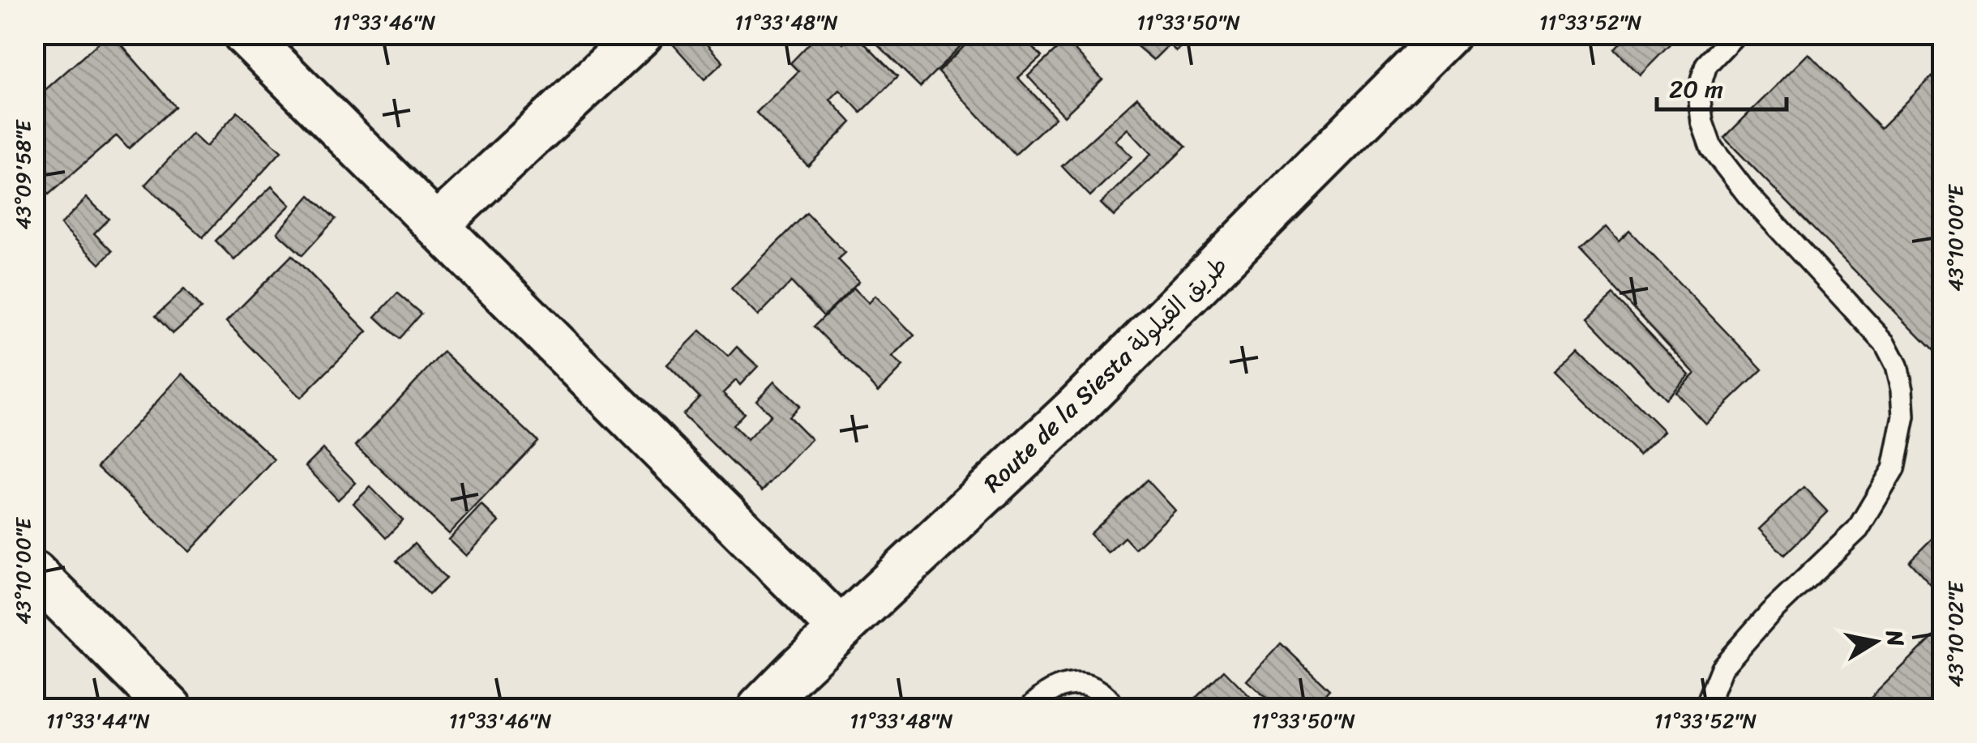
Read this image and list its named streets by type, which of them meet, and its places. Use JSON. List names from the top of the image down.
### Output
{
  "streets": {
    "street": ["Route de la Siesta طريق القيلولة"]
  },
  "scale_bar": "20 m",
  "north": "right",
  "coordinates": [
    "11°33'46\"N",
    "11°33'48\"N",
    "11°33'50\"N",
    "11°33'52\"N",
    "43°09'58\"E",
    "43°10'00\"E",
    "43°10'02\"E",
    "11°33'44\"N"
  ]
}
